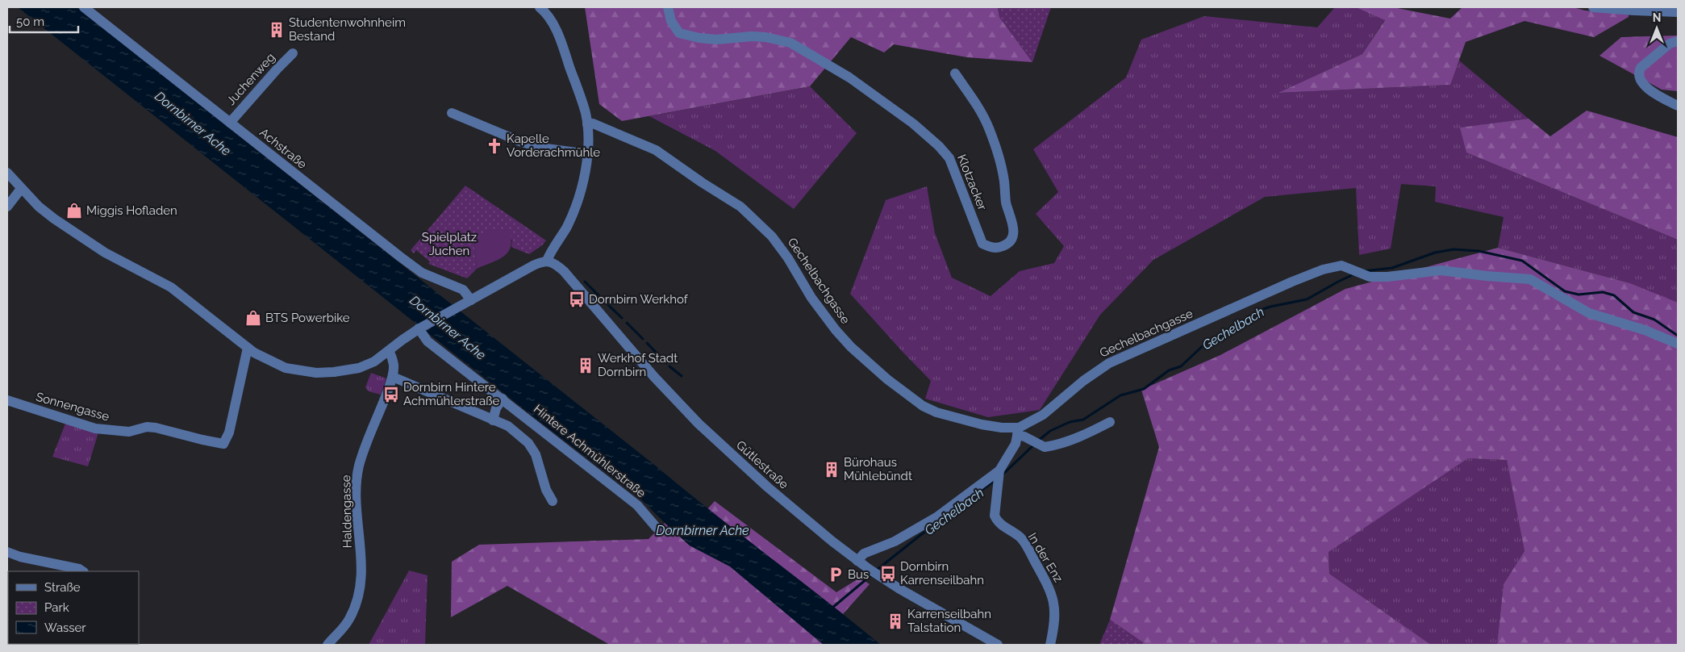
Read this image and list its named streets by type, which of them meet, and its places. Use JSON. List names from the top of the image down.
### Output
{
  "streets": {
    "street": [
      "Juchenweg",
      "Achstraße",
      "Klotzacker",
      "Gechelbachgasse",
      "Sonnengasse",
      "Hintere Achmühlerstraße",
      "Gütlestraße",
      "Haldengasse",
      "In der Enz"
    ]
  },
  "crossings": [
    ["Juchenweg", "Achstraße"],
    ["Gechelbachgasse", "In der Enz"],
    ["Gütlestraße", "In der Enz"]
  ],
  "water": ["Dornbirner Ache", "Gechelbach"],
  "parks": ["Spielplatz Juchen"],
  "places": {
    "building": [
      "Studentenwohnheim Bestand",
      "Werkhof Stadt Dornbirn",
      "Bürohaus Mühlebündt",
      "Karrenseilbahn Talstation"
    ],
    "church": ["Kapelle Vorderachmühle"],
    "shop": ["Miggis Hofladen", "BTS Powerbike"],
    "bus stop": ["Dornbirn Werkhof", "Dornbirn Hintere Achmühlerstraße", "Dornbirn Karrenseilbahn"],
    "parking": ["Bus"]
  },
  "legend": ["Straße", "Park", "Wasser"],
  "scale_bar": "50 m",
  "north": "top"
}
